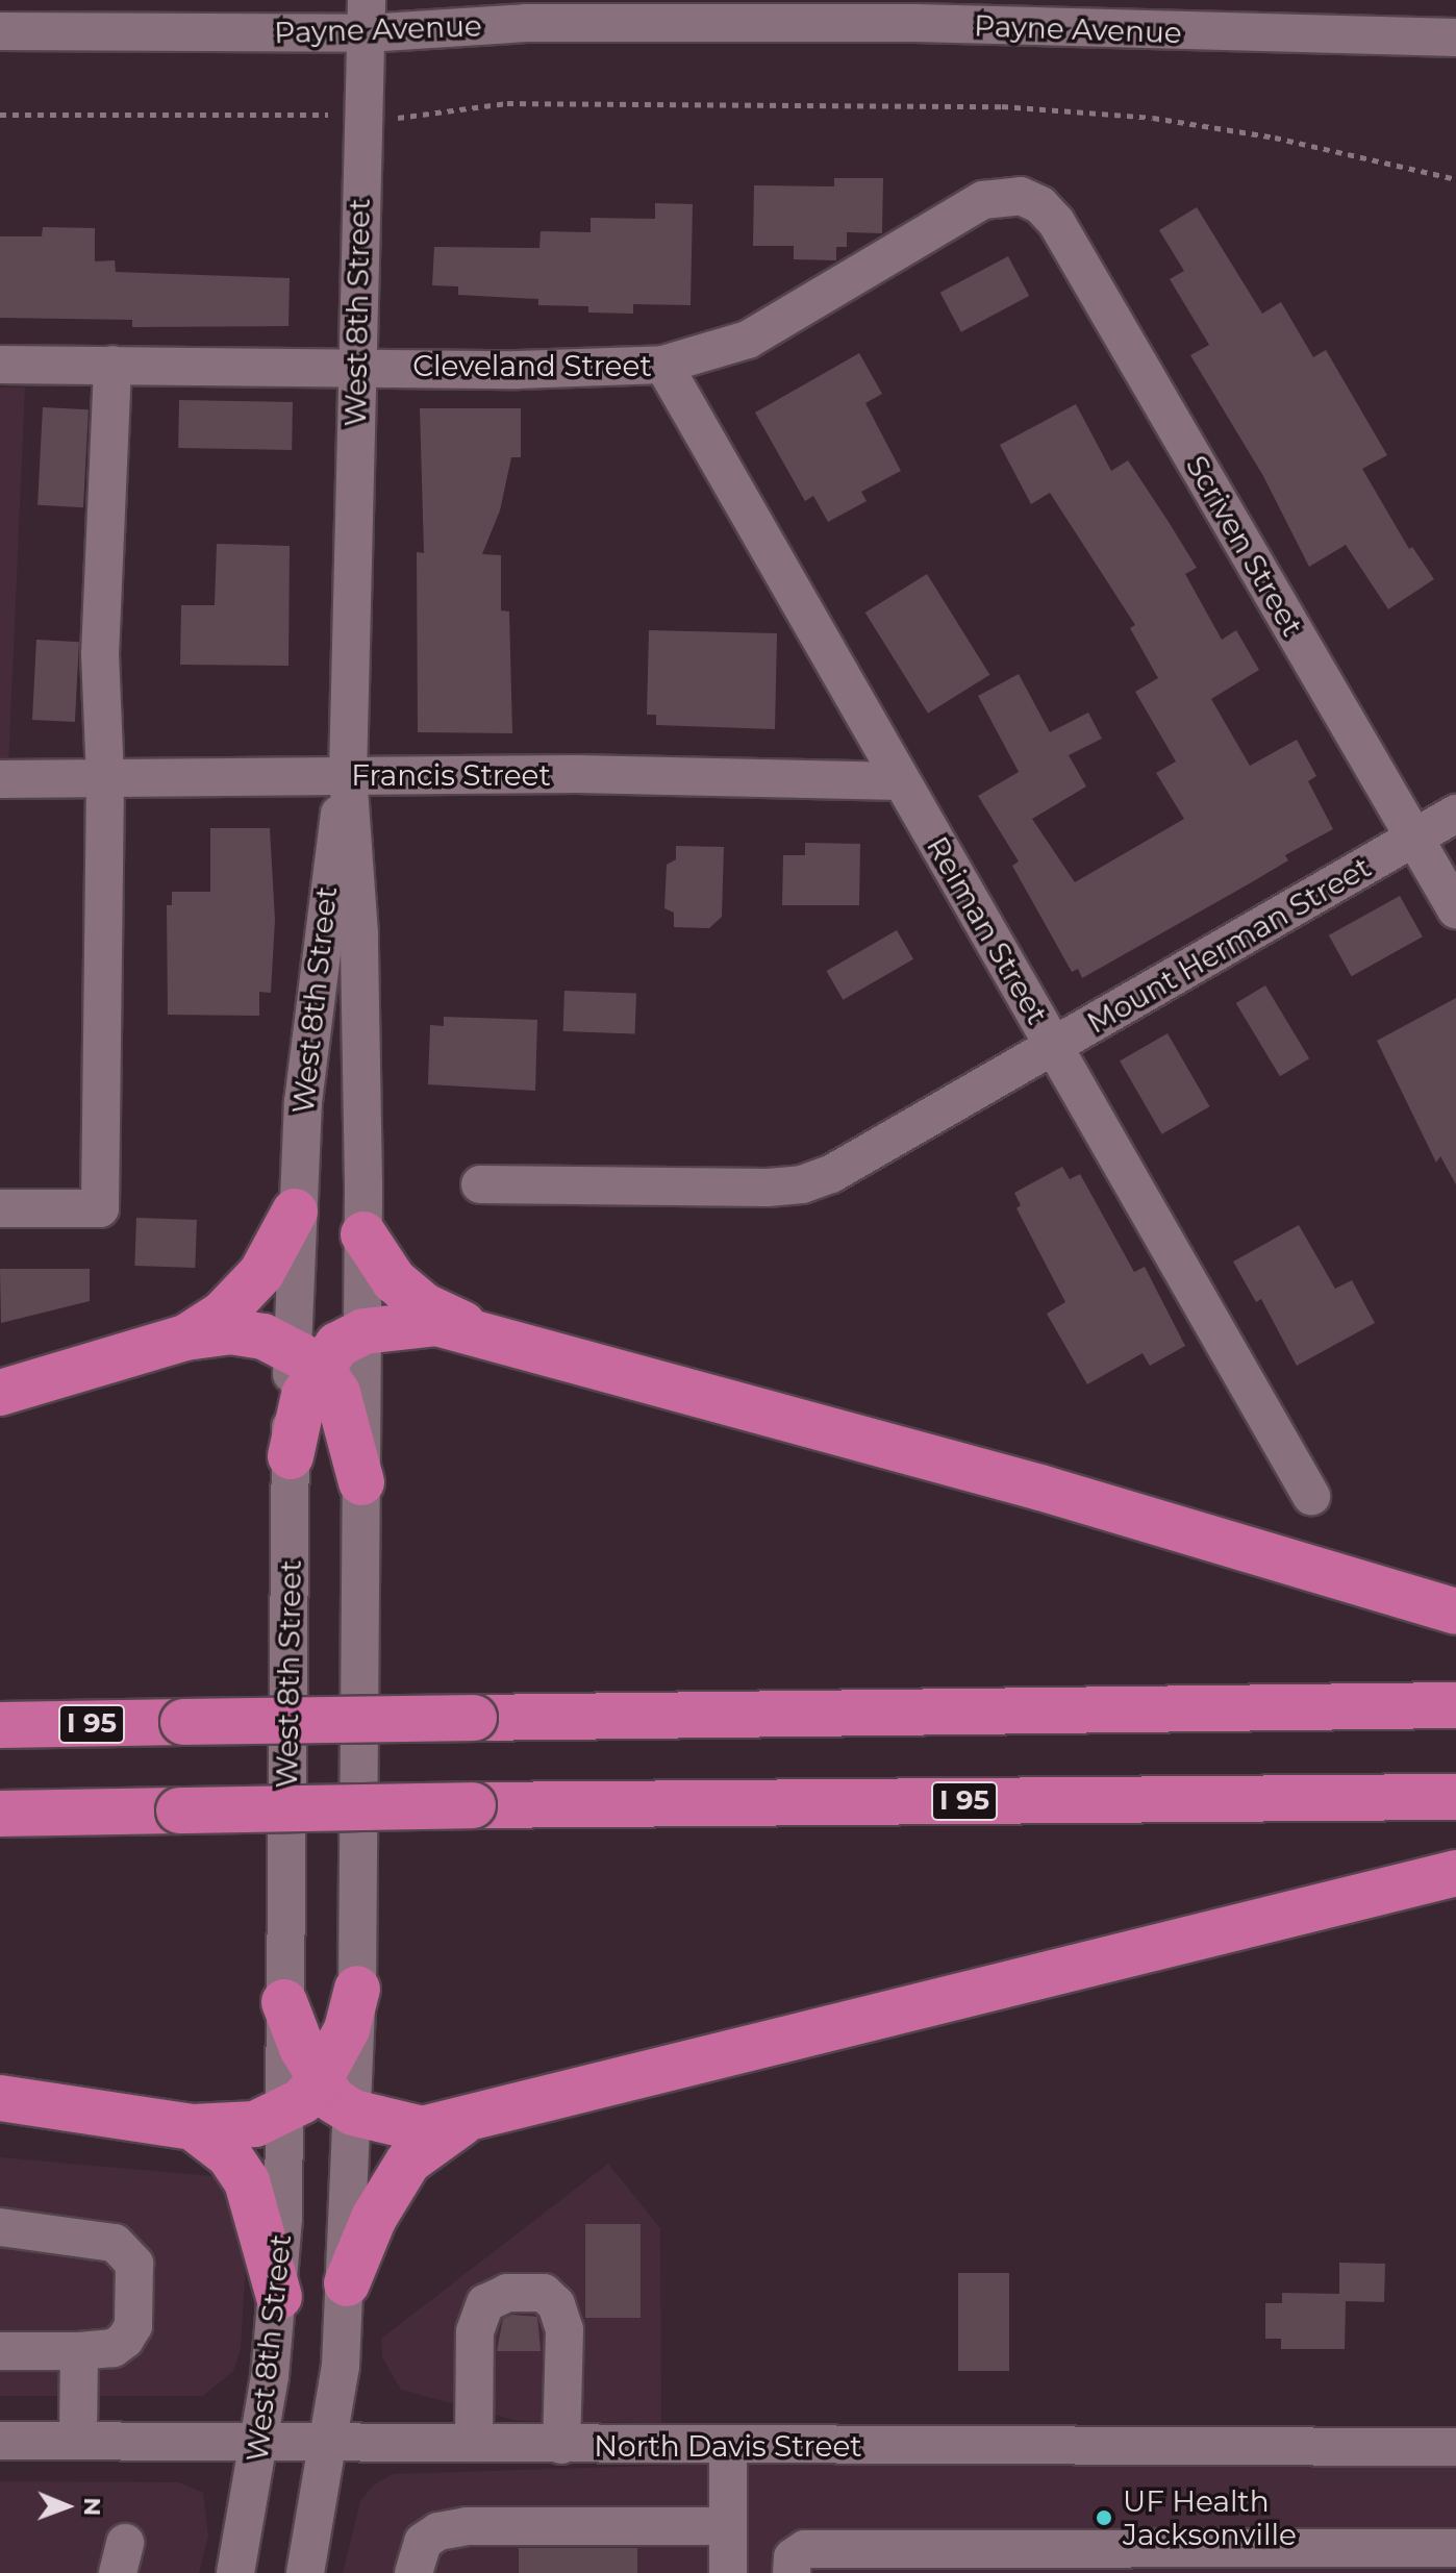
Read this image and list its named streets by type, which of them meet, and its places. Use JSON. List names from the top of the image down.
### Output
{
  "streets": {
    "highway": ["I 95"],
    "street": [
      "Payne Avenue",
      "West 8th Street",
      "Cleveland Street",
      "Scriven Street",
      "Francis Street",
      "Reiman Street",
      "Mount Herman Street",
      "North Davis Street"
    ]
  },
  "crossings": [
    ["Payne Avenue", "West 8th Street"],
    ["West 8th Street", "Cleveland Street"],
    ["West 8th Street", "Francis Street"],
    ["West 8th Street", "North Davis Street"],
    ["Cleveland Street", "Scriven Street"],
    ["Cleveland Street", "Reiman Street"],
    ["Scriven Street", "Mount Herman Street"],
    ["Francis Street", "Reiman Street"],
    ["Reiman Street", "Mount Herman Street"]
  ],
  "places": ["UF Health Jacksonville"],
  "north": "right"
}
